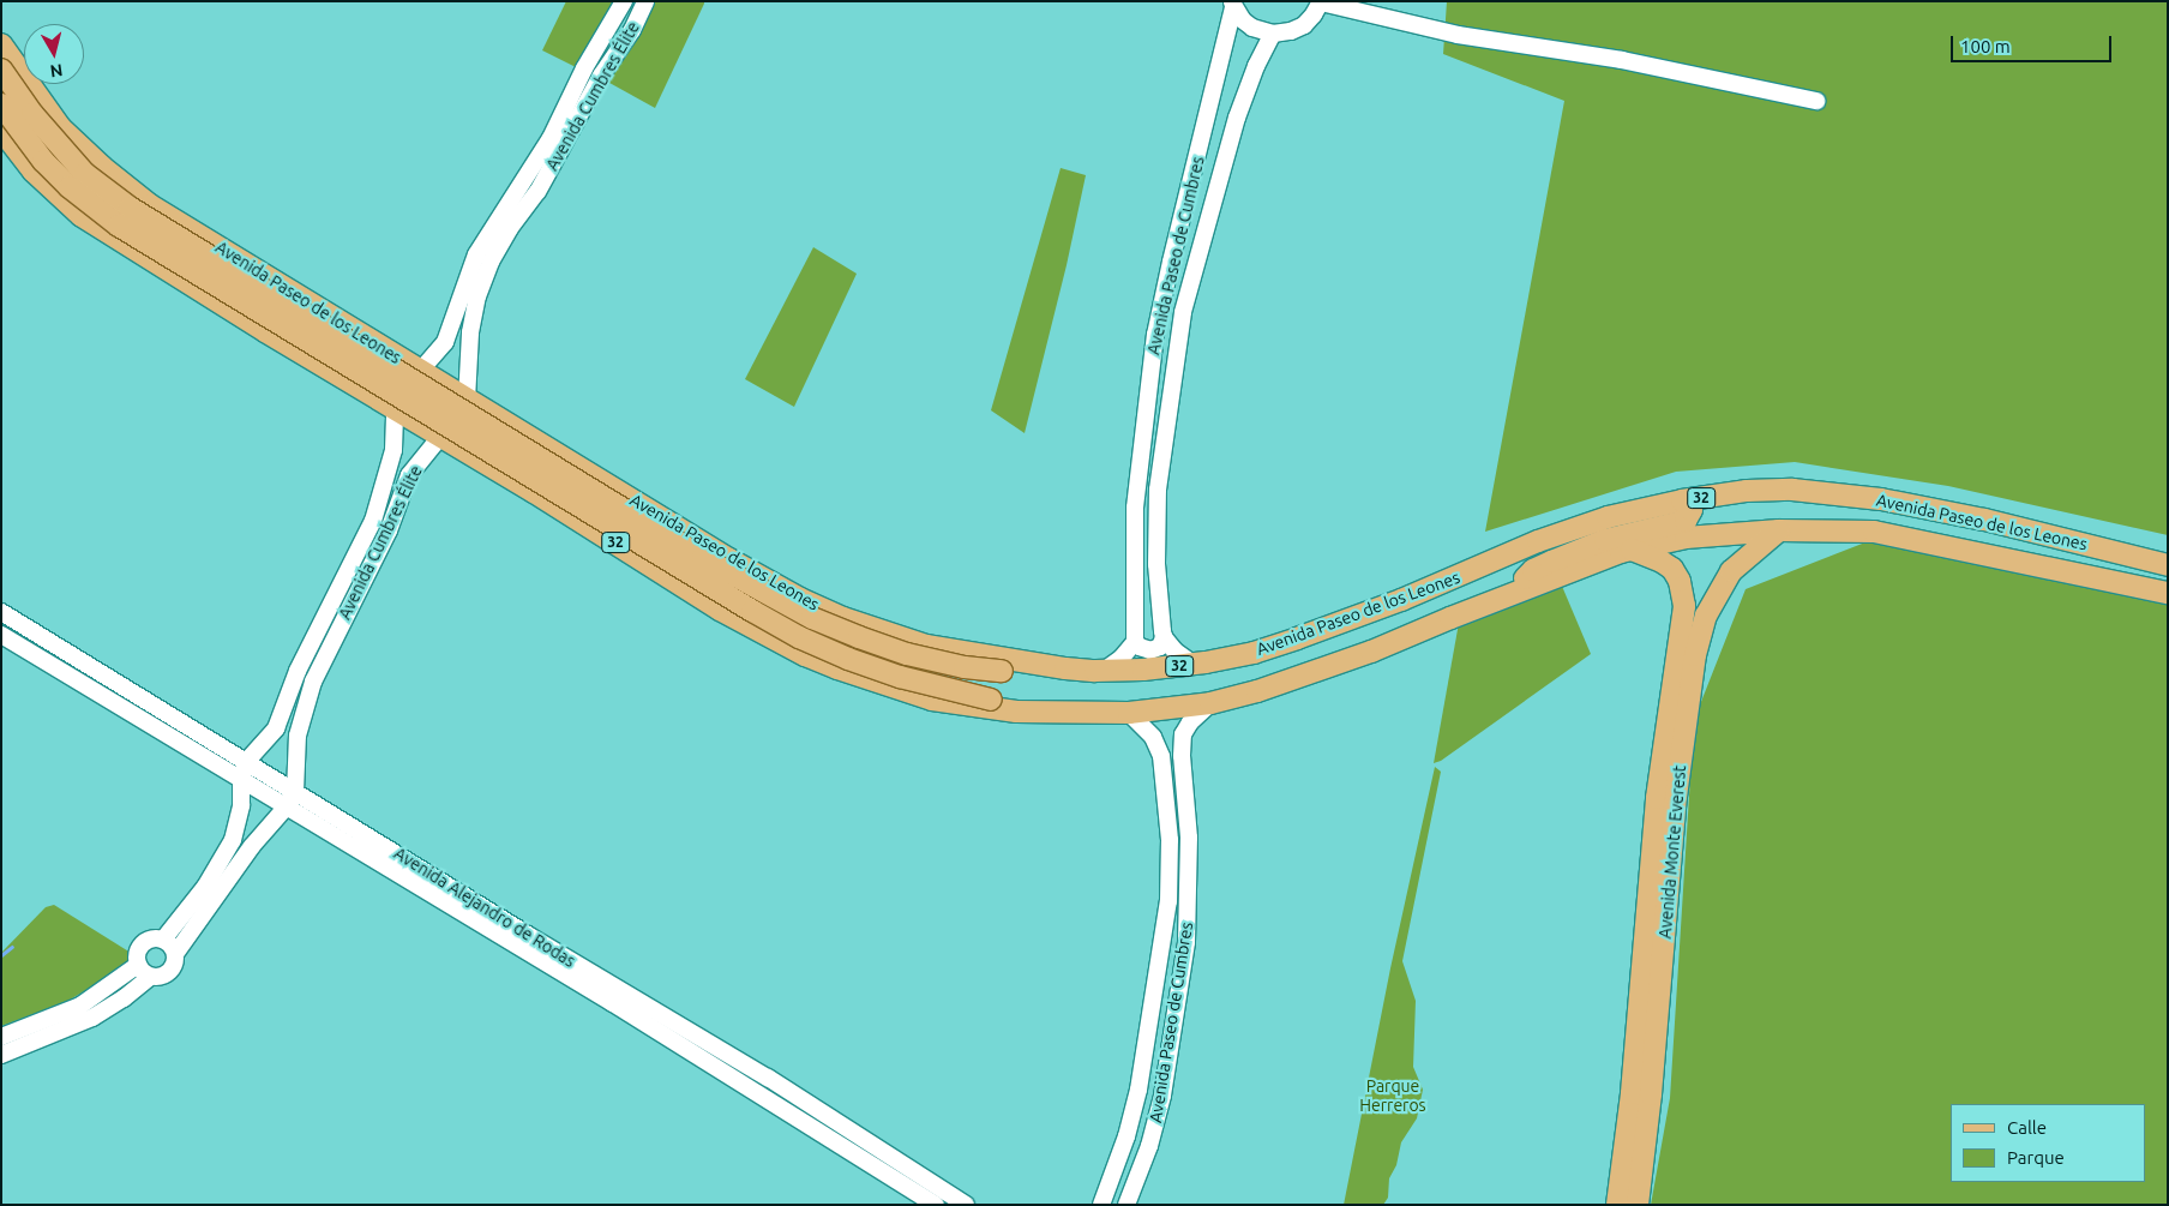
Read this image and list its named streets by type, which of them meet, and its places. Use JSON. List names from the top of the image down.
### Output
{
  "streets": {
    "main road": ["Avenida Paseo de los Leones", "32", "Avenida Monte Everest"],
    "street": ["Avenida Cumbres Élite", "Avenida Paseo de Cumbres", "Avenida Alejandro de Rodas"]
  },
  "crossings": [
    ["Avenida Cumbres Élite", "Avenida Paseo de los Leones"],
    ["Avenida Cumbres Élite", "Avenida Alejandro de Rodas"],
    ["Avenida Paseo de Cumbres", "Avenida Paseo de los Leones"],
    ["Avenida Paseo de los Leones", "Avenida Monte Everest"]
  ],
  "parks": ["Parque Herreros"],
  "legend": ["Calle", "Parque"],
  "scale_bar": "100 m",
  "north": "bottom"
}
